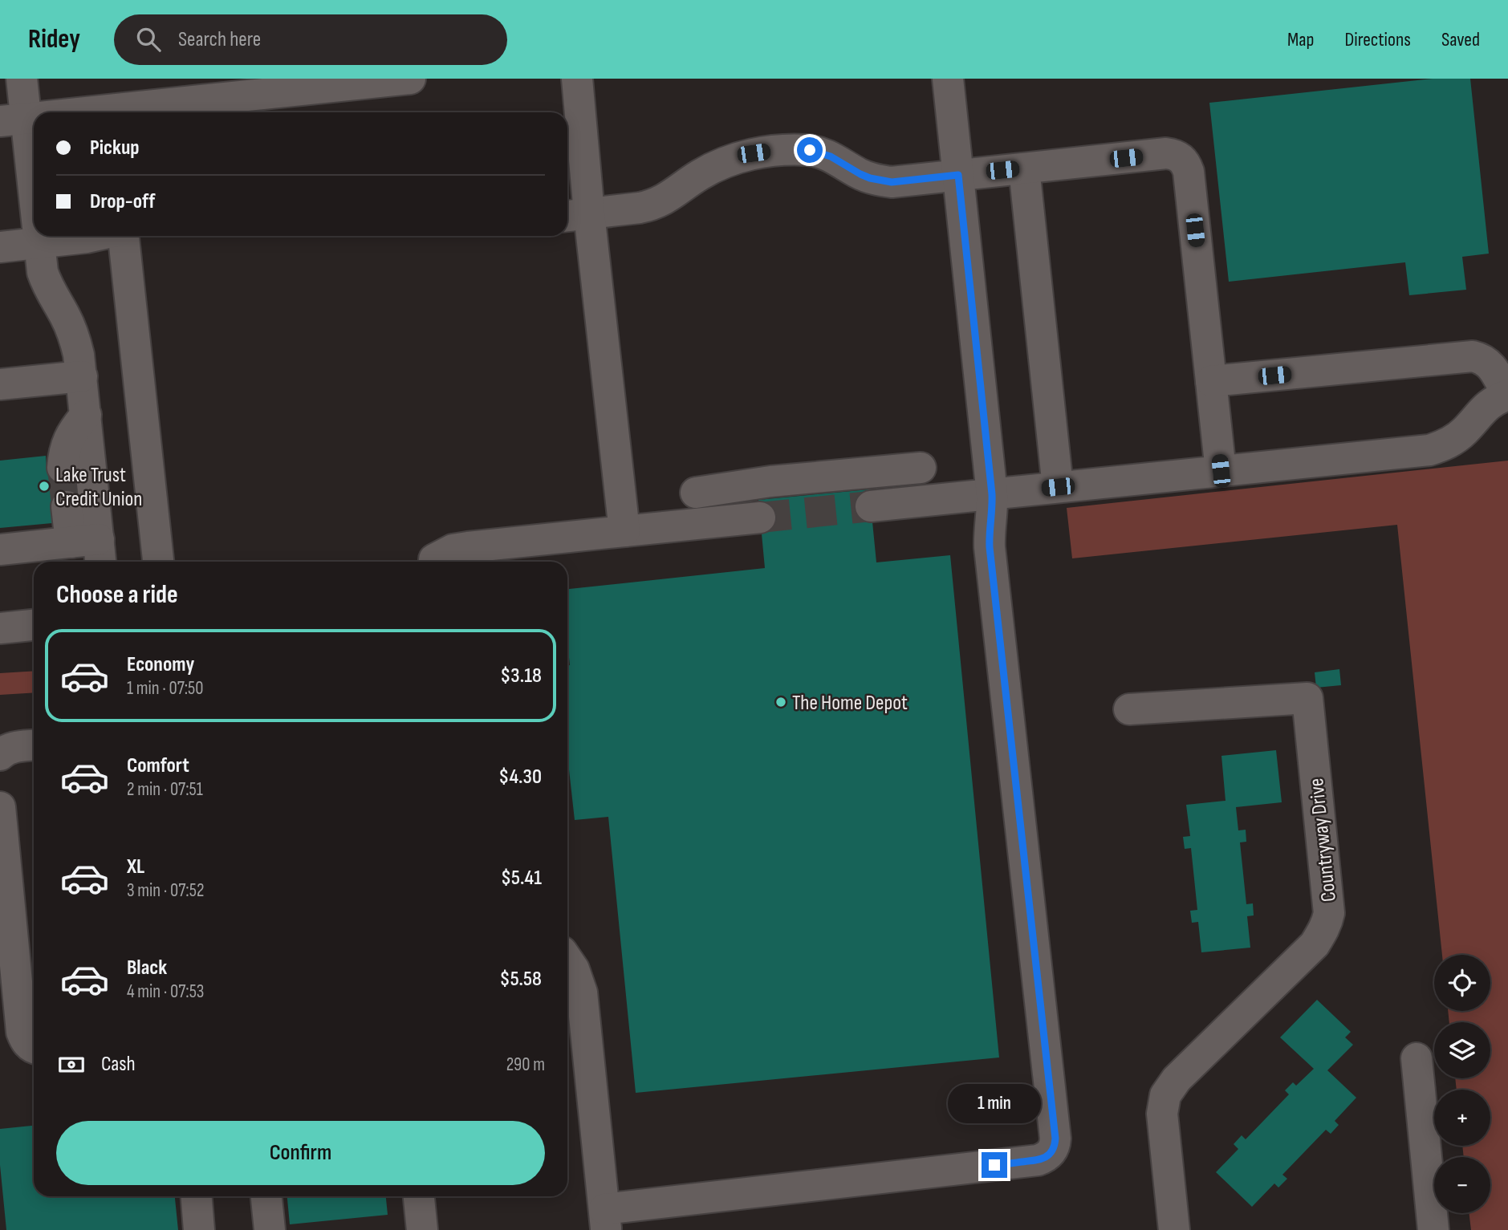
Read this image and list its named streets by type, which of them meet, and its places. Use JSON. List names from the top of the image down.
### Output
{
  "streets": {
    "street": ["Countryway Drive"]
  },
  "places": ["Lake Trust Credit Union", "The Home Depot"],
  "page": {
    "header": "Ridey",
    "search": "Search here",
    "nav": ["Map", "Directions", "Saved"],
    "banner": ["Pickup", "Drop-off"],
    "heading": "Choose a ride",
    "list": [
      {
        "name": "Economy",
        "note": "1 min · 07:50",
        "value": "$3.18"
      },
      {
        "name": "Comfort",
        "note": "2 min · 07:51",
        "value": "$4.30"
      },
      {
        "name": "XL",
        "note": "3 min · 07:52",
        "value": "$5.41"
      },
      {
        "name": "Black",
        "note": "4 min · 07:53",
        "value": "$5.58"
      }
    ],
    "map_buttons": ["+", "−"],
    "pay": ["Cash", "290 m"],
    "bubble": "1 min",
    "buttons": "Confirm"
  }
}
